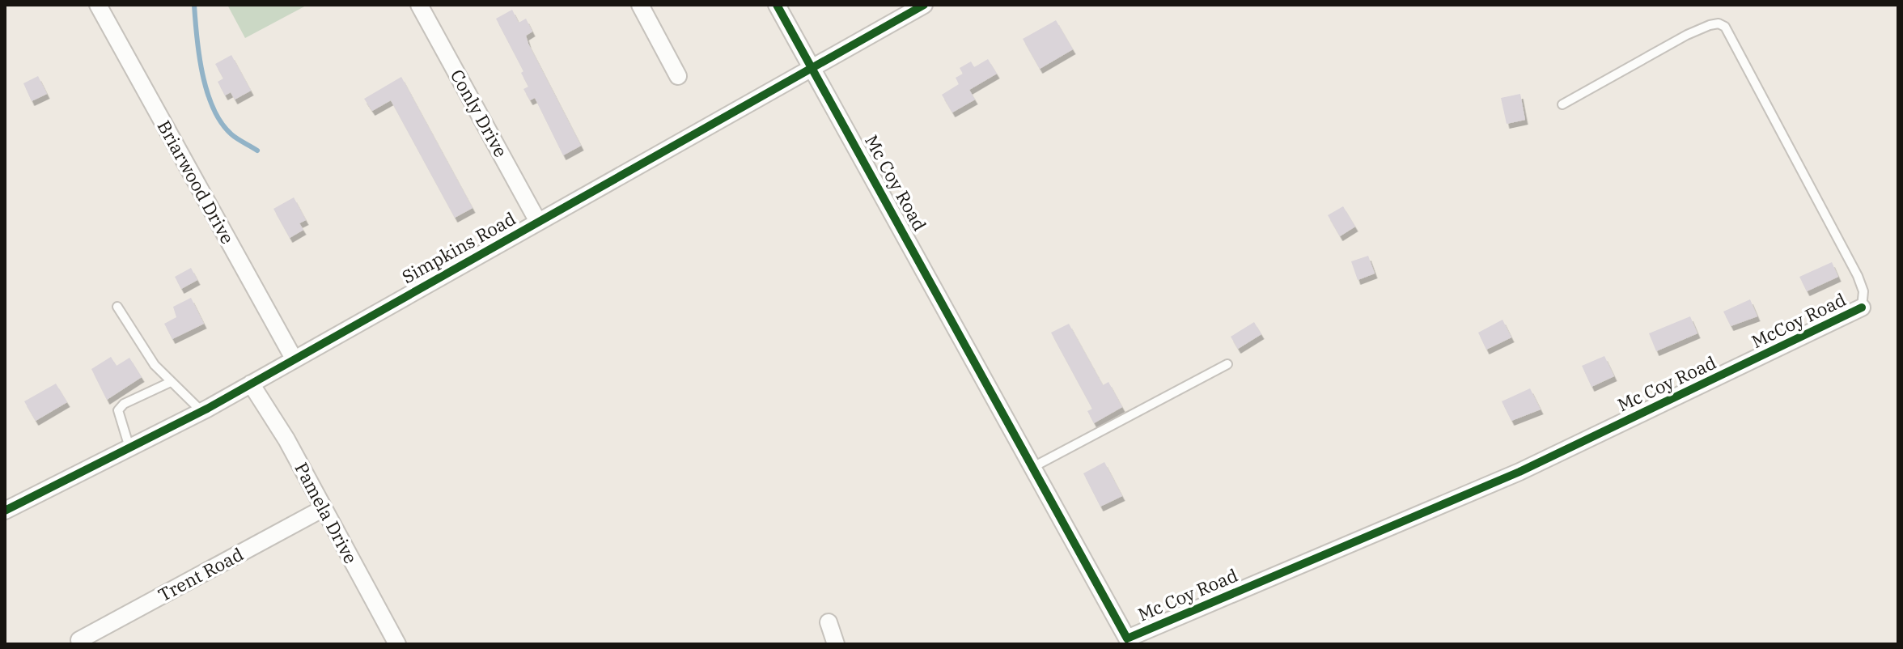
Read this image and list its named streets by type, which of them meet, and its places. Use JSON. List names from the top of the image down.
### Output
{
  "streets": {
    "street": [
      "Conly Drive",
      "Briarwood Drive",
      "Mc Coy Road",
      "Simpkins Road",
      "McCoy Road",
      "Pamela Drive",
      "Trent Road"
    ]
  },
  "crossings": [
    ["Conly Drive", "Simpkins Road"],
    ["Briarwood Drive", "Simpkins Road"],
    ["Mc Coy Road", "Simpkins Road"],
    ["Mc Coy Road", "McCoy Road"],
    ["Simpkins Road", "Pamela Drive"],
    ["Pamela Drive", "Trent Road"]
  ]
}
